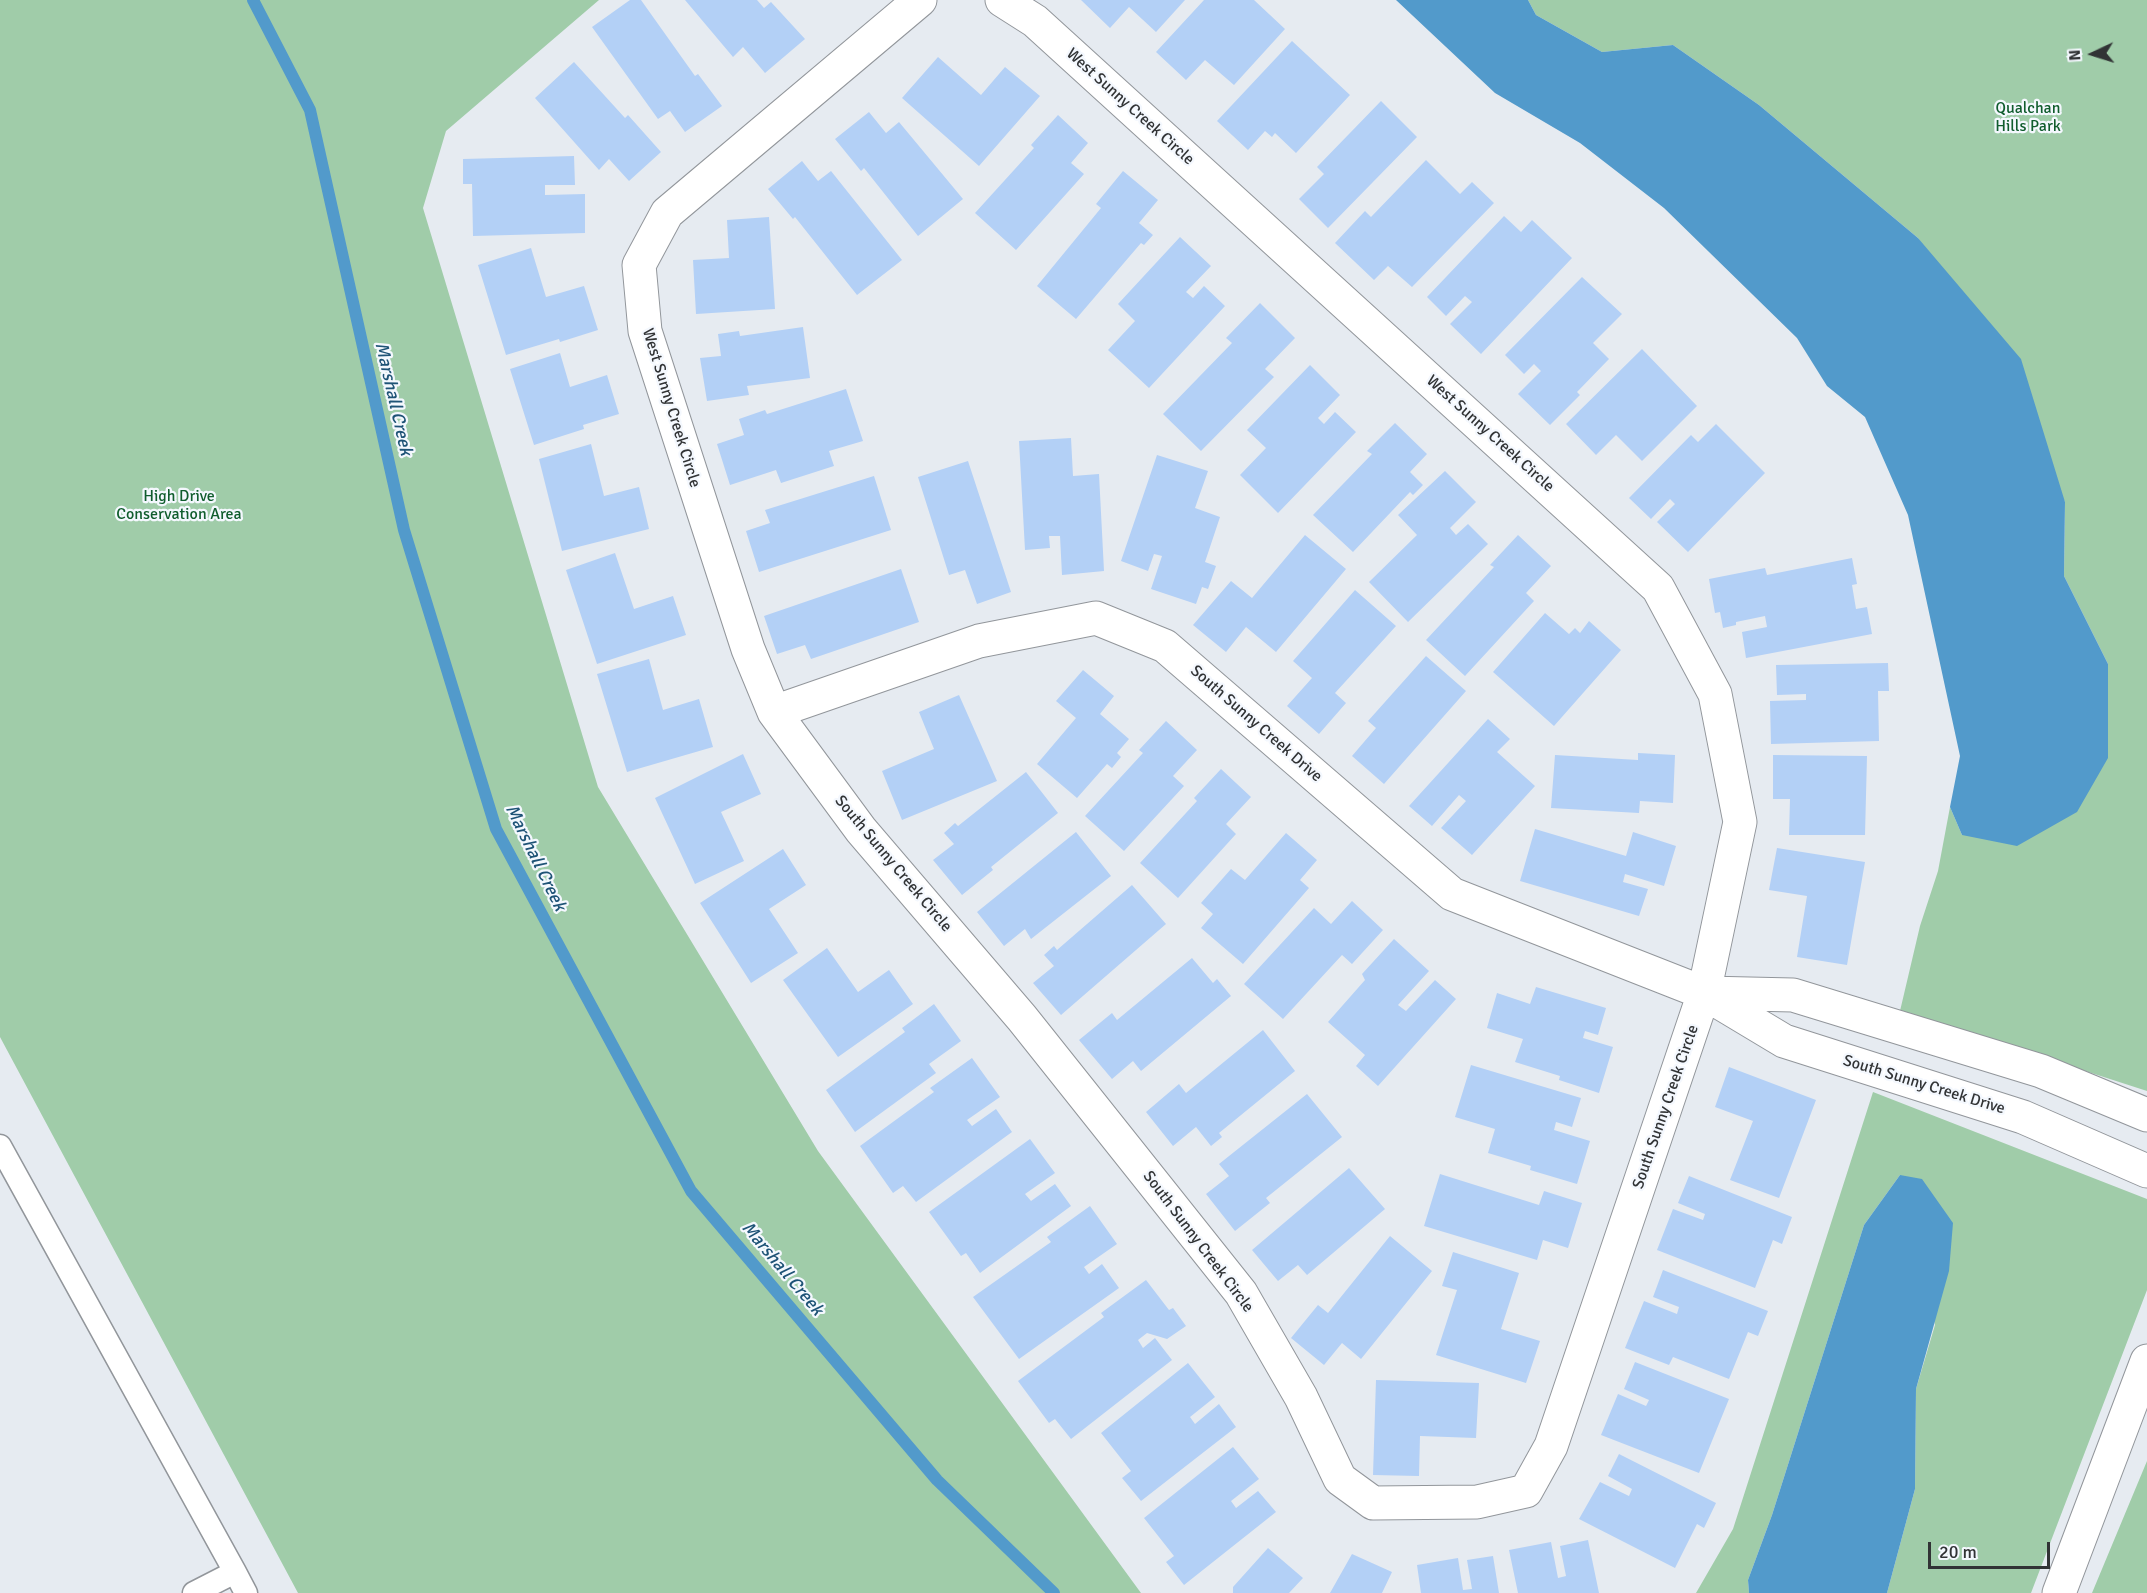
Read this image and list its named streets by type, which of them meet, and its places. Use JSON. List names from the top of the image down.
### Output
{
  "streets": {
    "street": ["West Sunny Creek Circle", "South Sunny Creek Drive", "South Sunny Creek Circle"]
  },
  "crossings": [
    ["West Sunny Creek Circle", "South Sunny Creek Drive"],
    ["West Sunny Creek Circle", "South Sunny Creek Circle"],
    ["South Sunny Creek Drive", "South Sunny Creek Circle"]
  ],
  "water": ["Marshall Creek"],
  "parks": ["Qualchan Hills Park", "High Drive Conservation Area"],
  "scale_bar": "20 m",
  "north": "left"
}
